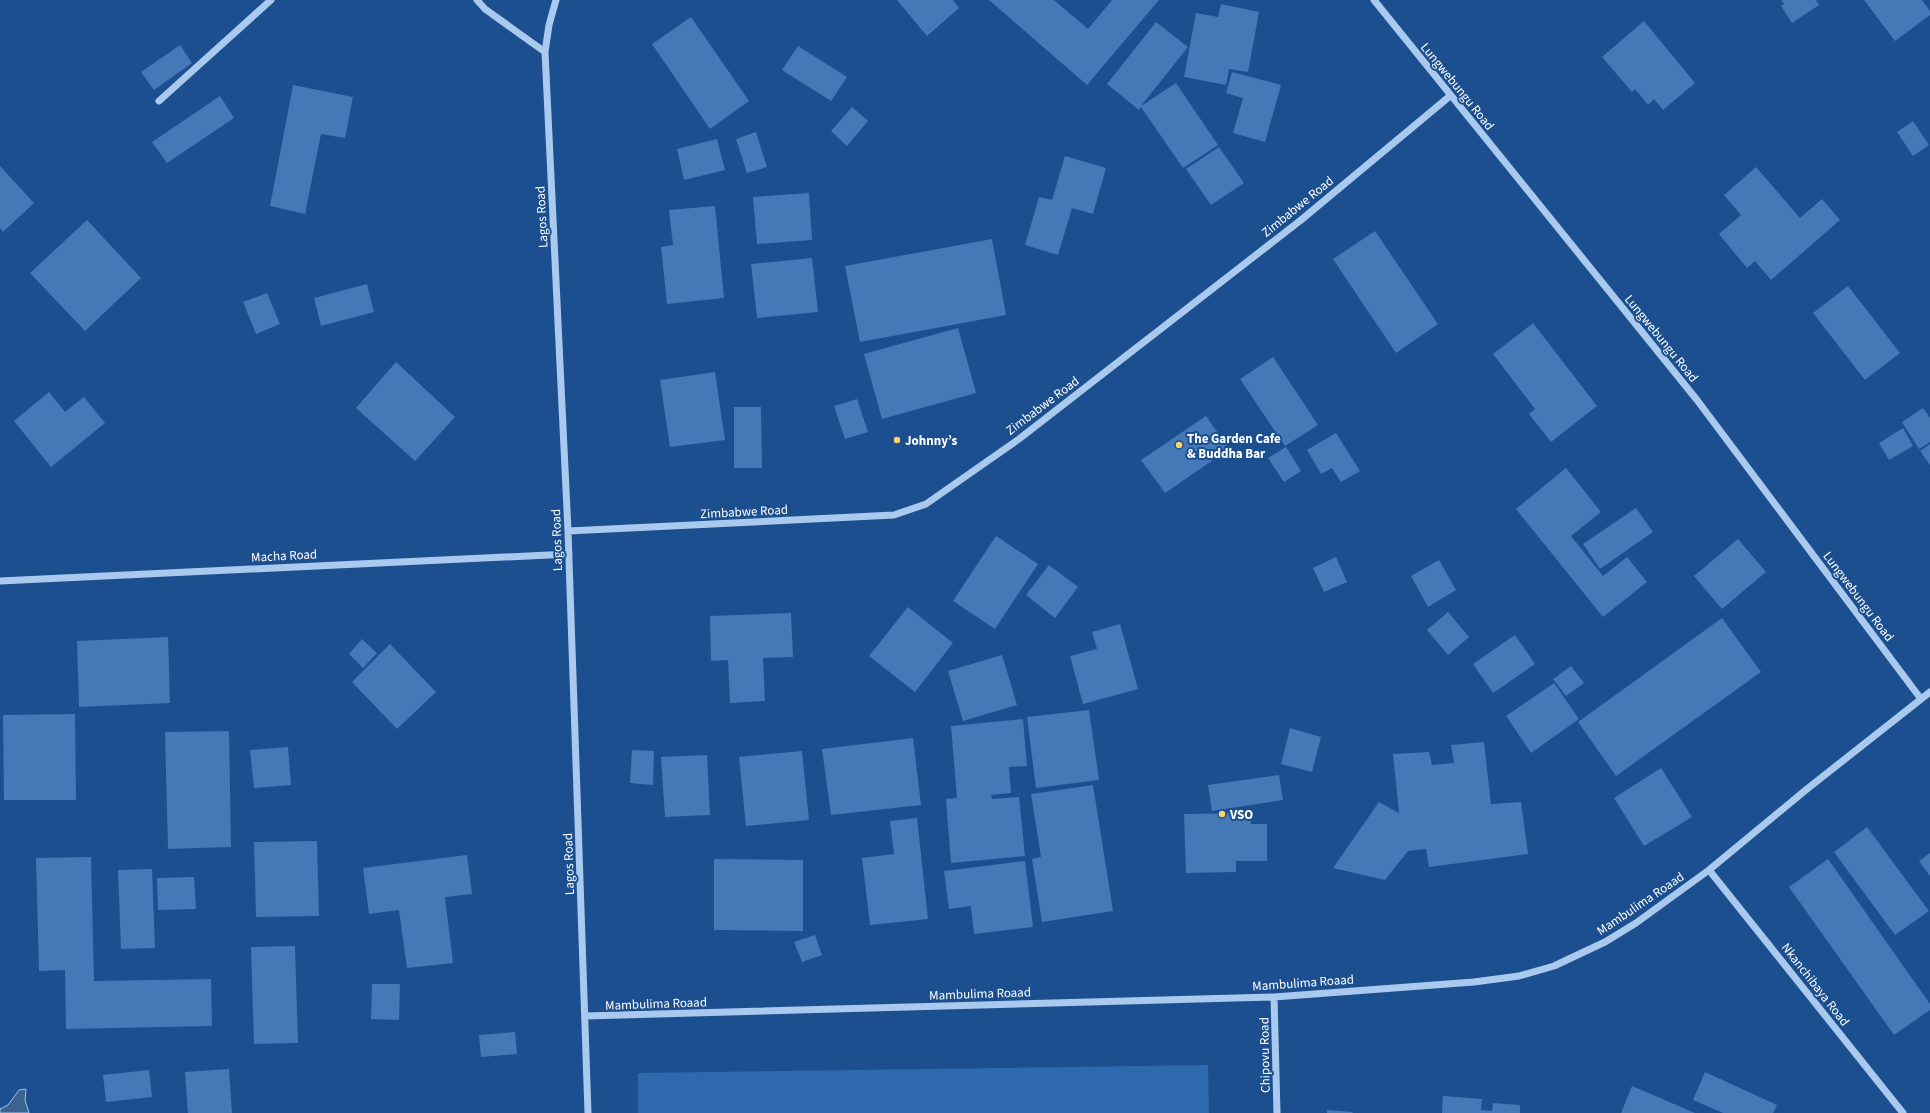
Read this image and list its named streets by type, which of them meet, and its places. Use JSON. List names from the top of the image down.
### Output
{
  "streets": {
    "street": [
      "Lungwebungu Road",
      "Zimbabwe Road",
      "Lagos Road",
      "Macha Road",
      "Mambulima Roaad",
      "Nkanchibaya Road",
      "Chipovu Road"
    ]
  },
  "crossings": [
    ["Lungwebungu Road", "Zimbabwe Road"],
    ["Lungwebungu Road", "Mambulima Roaad"],
    ["Zimbabwe Road", "Lagos Road"],
    ["Lagos Road", "Macha Road"],
    ["Lagos Road", "Mambulima Roaad"],
    ["Mambulima Roaad", "Nkanchibaya Road"],
    ["Mambulima Roaad", "Chipovu Road"]
  ],
  "places": ["Johnny’s", "The Garden Cafe & Buddha Bar", "VSO"]
}
